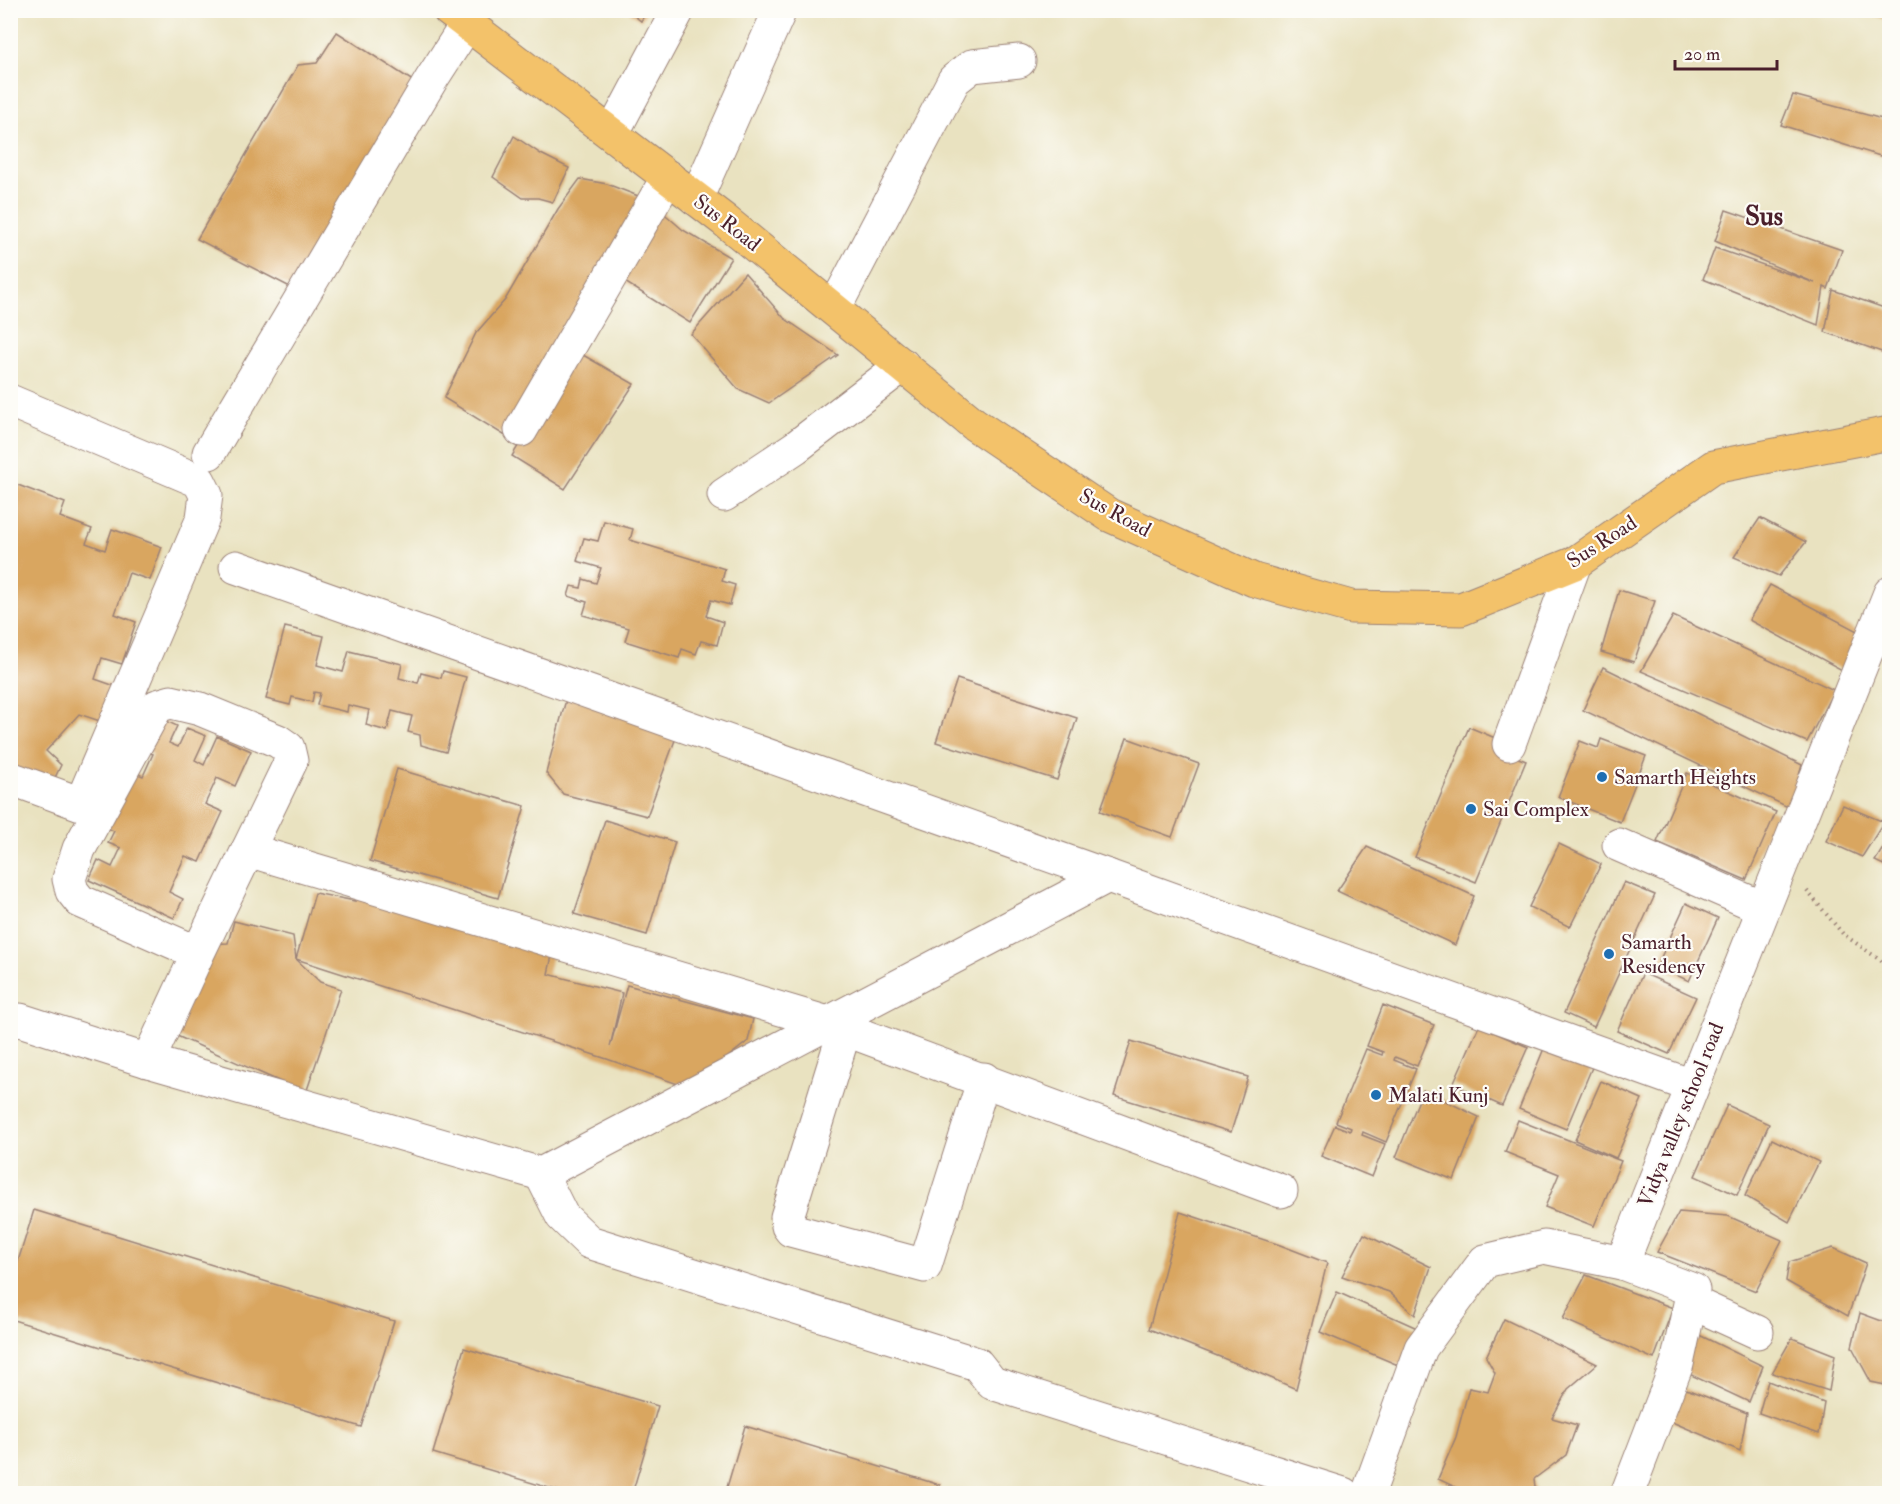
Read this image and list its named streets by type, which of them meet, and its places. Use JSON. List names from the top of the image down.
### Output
{
  "streets": {
    "main road": ["Sus Road"],
    "street": ["Vidya valley school road"]
  },
  "districts": ["Sus"],
  "places": [
    "Samarth Heights",
    "Sai Complex",
    "Samarth Residency",
    "Malati Kunj"
  ],
  "scale_bar": "20 m"
}
